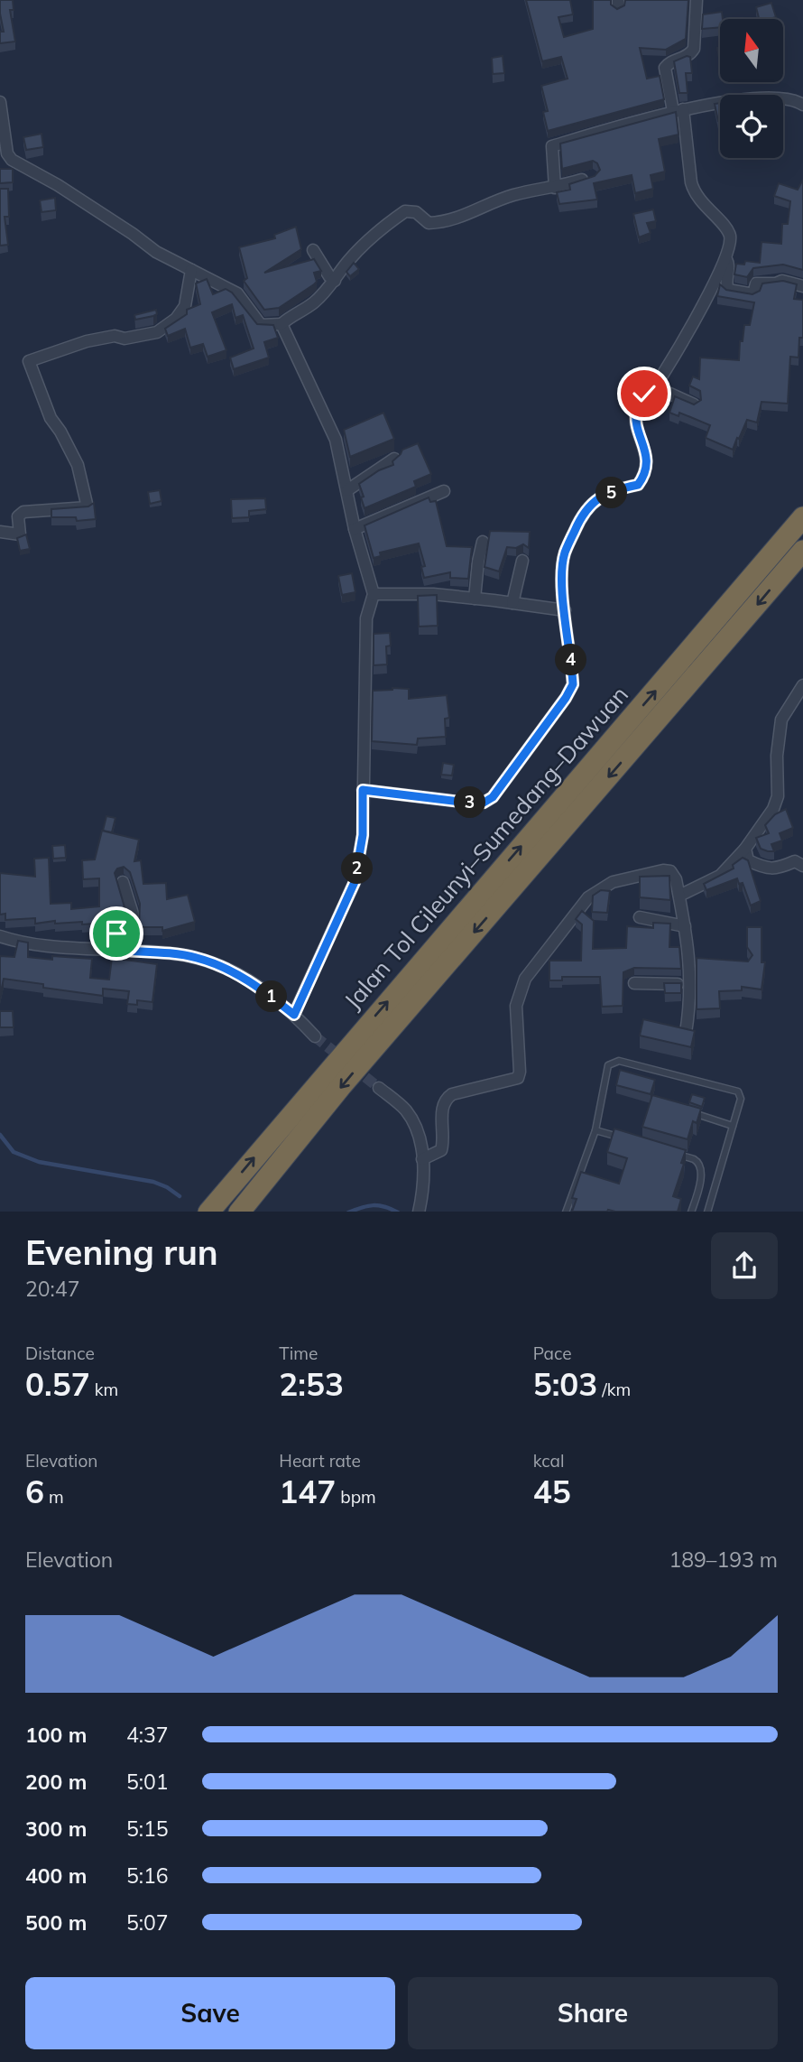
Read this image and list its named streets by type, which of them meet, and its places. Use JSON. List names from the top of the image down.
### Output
{
  "streets": {
    "highway": ["Jalan Tol Cileunyi–Sumedang–Dawuan"]
  },
  "north": "top",
  "page": {
    "pins": [
      "5",
      "4",
      "3",
      "2",
      "1"
    ],
    "heading": ["Evening run", "20:47"],
    "stats": [
      ["Distance", "0.57 km"],
      ["Time", "2:53"],
      ["Pace", "5:03 /km"],
      ["Elevation", "6 m"],
      ["Heart rate", "147 bpm"],
      ["kcal", "45"]
    ],
    "chart": ["Elevation", "189–193 m"],
    "list": [
      {
        "name": "100 m",
        "note": "4:37"
      },
      {
        "name": "200 m",
        "note": "5:01"
      },
      {
        "name": "300 m",
        "note": "5:15"
      },
      {
        "name": "400 m",
        "note": "5:16"
      },
      {
        "name": "500 m",
        "note": "5:07"
      }
    ],
    "buttons": ["Save", "Share"]
  }
}
